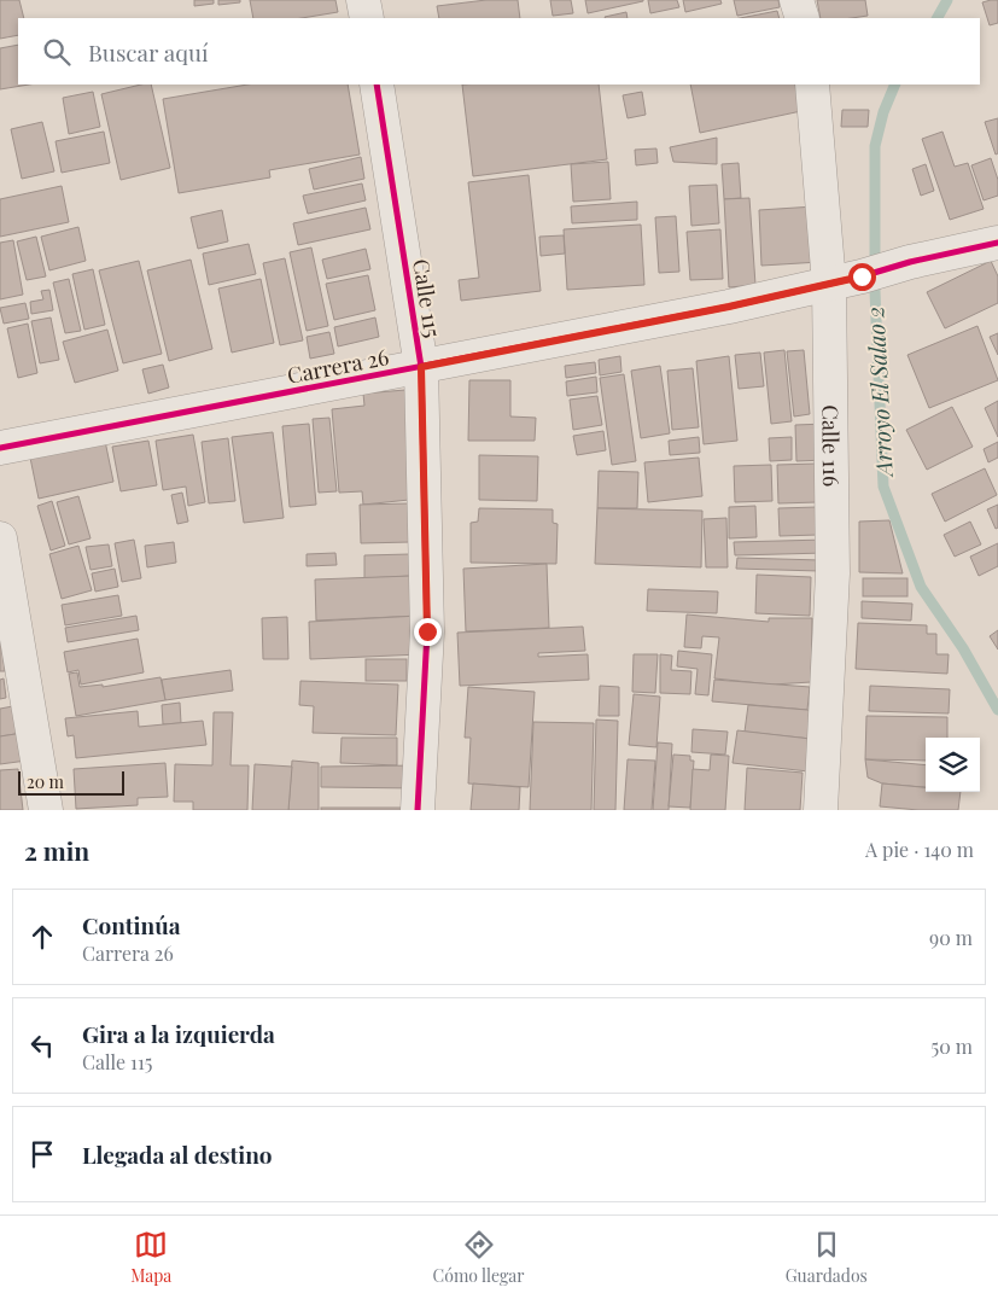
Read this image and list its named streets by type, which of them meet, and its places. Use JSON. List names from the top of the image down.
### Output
{
  "streets": {
    "street": ["Calle 115", "Carrera 26", "Calle 116"]
  },
  "crossings": [
    ["Calle 115", "Carrera 26"],
    ["Carrera 26", "Calle 116"]
  ],
  "water": ["Arroyo El Salao 2"],
  "scale_bar": "20 m",
  "page": {
    "search": "Buscar aquí",
    "scale": "20 m",
    "heading": ["2 min", "A pie · 140 m"],
    "list": [
      ["Continúa", "Carrera 26", "90 m"],
      ["Gira a la izquierda", "Calle 115", "50 m"],
      "Llegada al destino"
    ],
    "nav": ["Mapa", "Cómo llegar", "Guardados"]
  }
}
